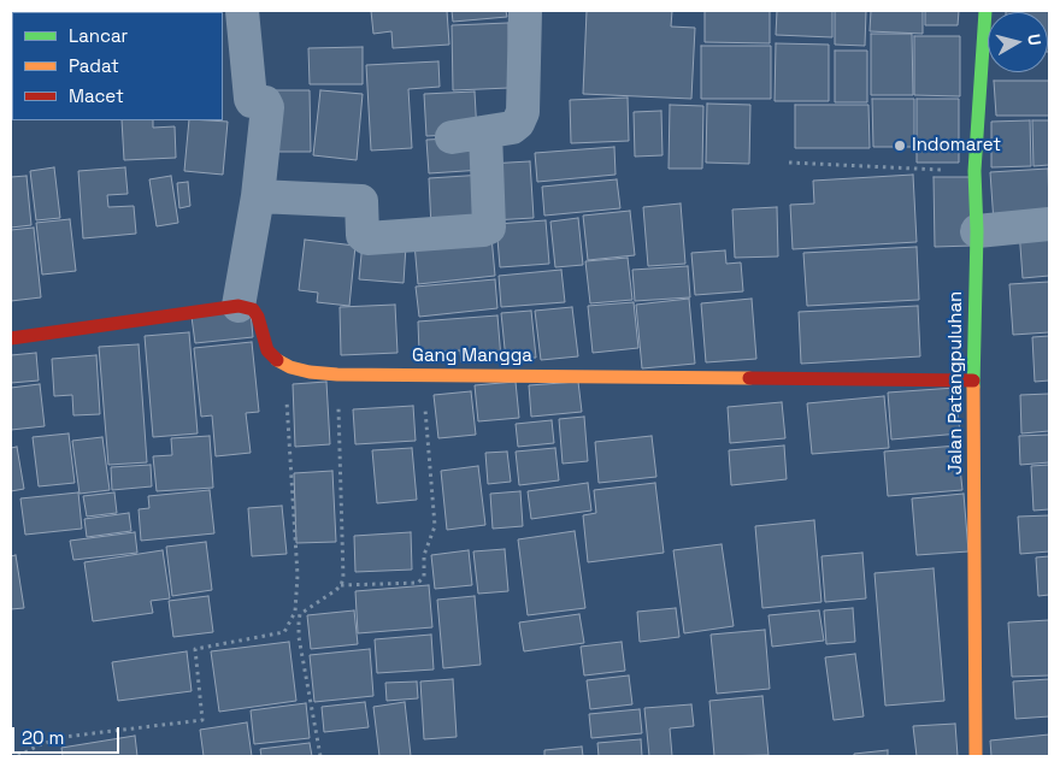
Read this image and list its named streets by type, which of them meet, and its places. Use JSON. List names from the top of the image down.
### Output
{
  "streets": {
    "street": ["Gang Mangga", "Jalan Patangpuluhan"]
  },
  "crossings": [
    ["Gang Mangga", "Jalan Patangpuluhan"]
  ],
  "places": ["Indomaret"],
  "legend": ["Lancar", "Padat", "Macet"],
  "scale_bar": "20 m",
  "north": "right"
}
